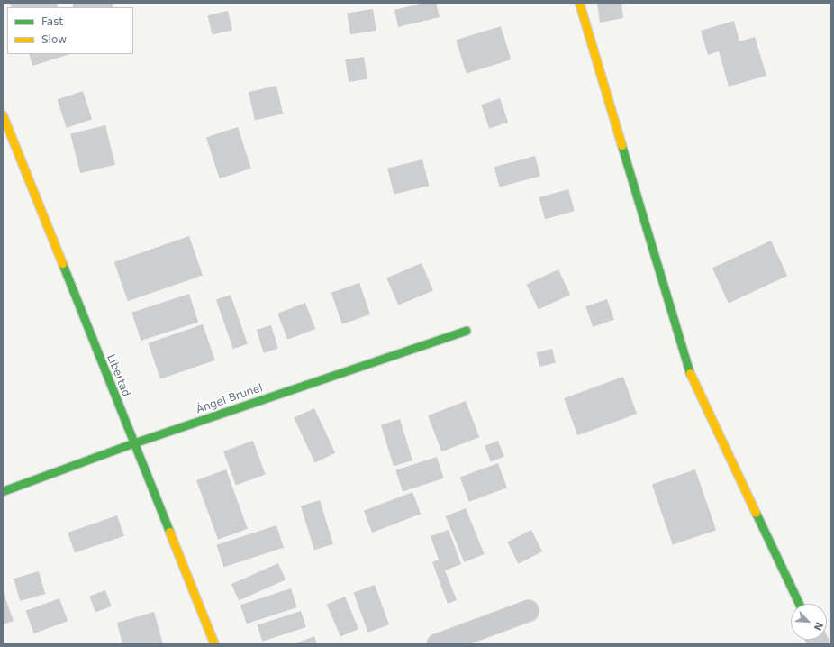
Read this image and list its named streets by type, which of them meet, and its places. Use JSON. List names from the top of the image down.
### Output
{
  "streets": {
    "street": ["Libertad", "Ángel Brunel"]
  },
  "crossings": [
    ["Libertad", "Ángel Brunel"]
  ],
  "legend": ["Fast", "Slow"],
  "north": "bottom right"
}
